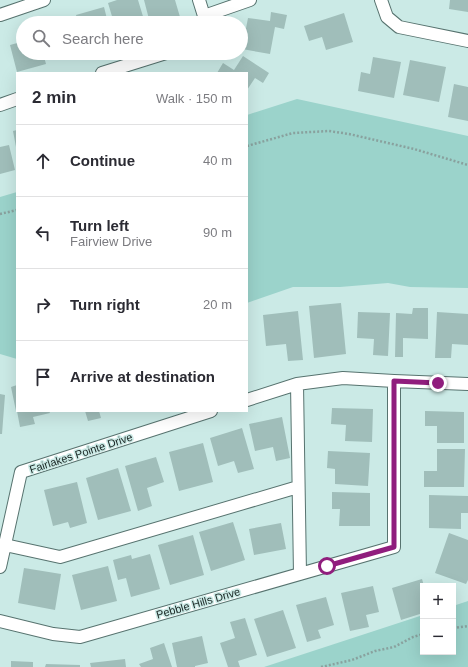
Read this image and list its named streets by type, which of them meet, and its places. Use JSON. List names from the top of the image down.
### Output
{
  "streets": {
    "street": ["Fairlakes Pointe Drive", "Pebble Hills Drive"]
  },
  "page": {
    "search": "Search here",
    "heading": ["2 min", "Walk · 150 m"],
    "list": [
      ["Continue", "40 m"],
      ["Turn left", "Fairview Drive", "90 m"],
      ["Turn right", "20 m"],
      "Arrive at destination"
    ],
    "map_buttons": ["+", "−"]
  }
}
